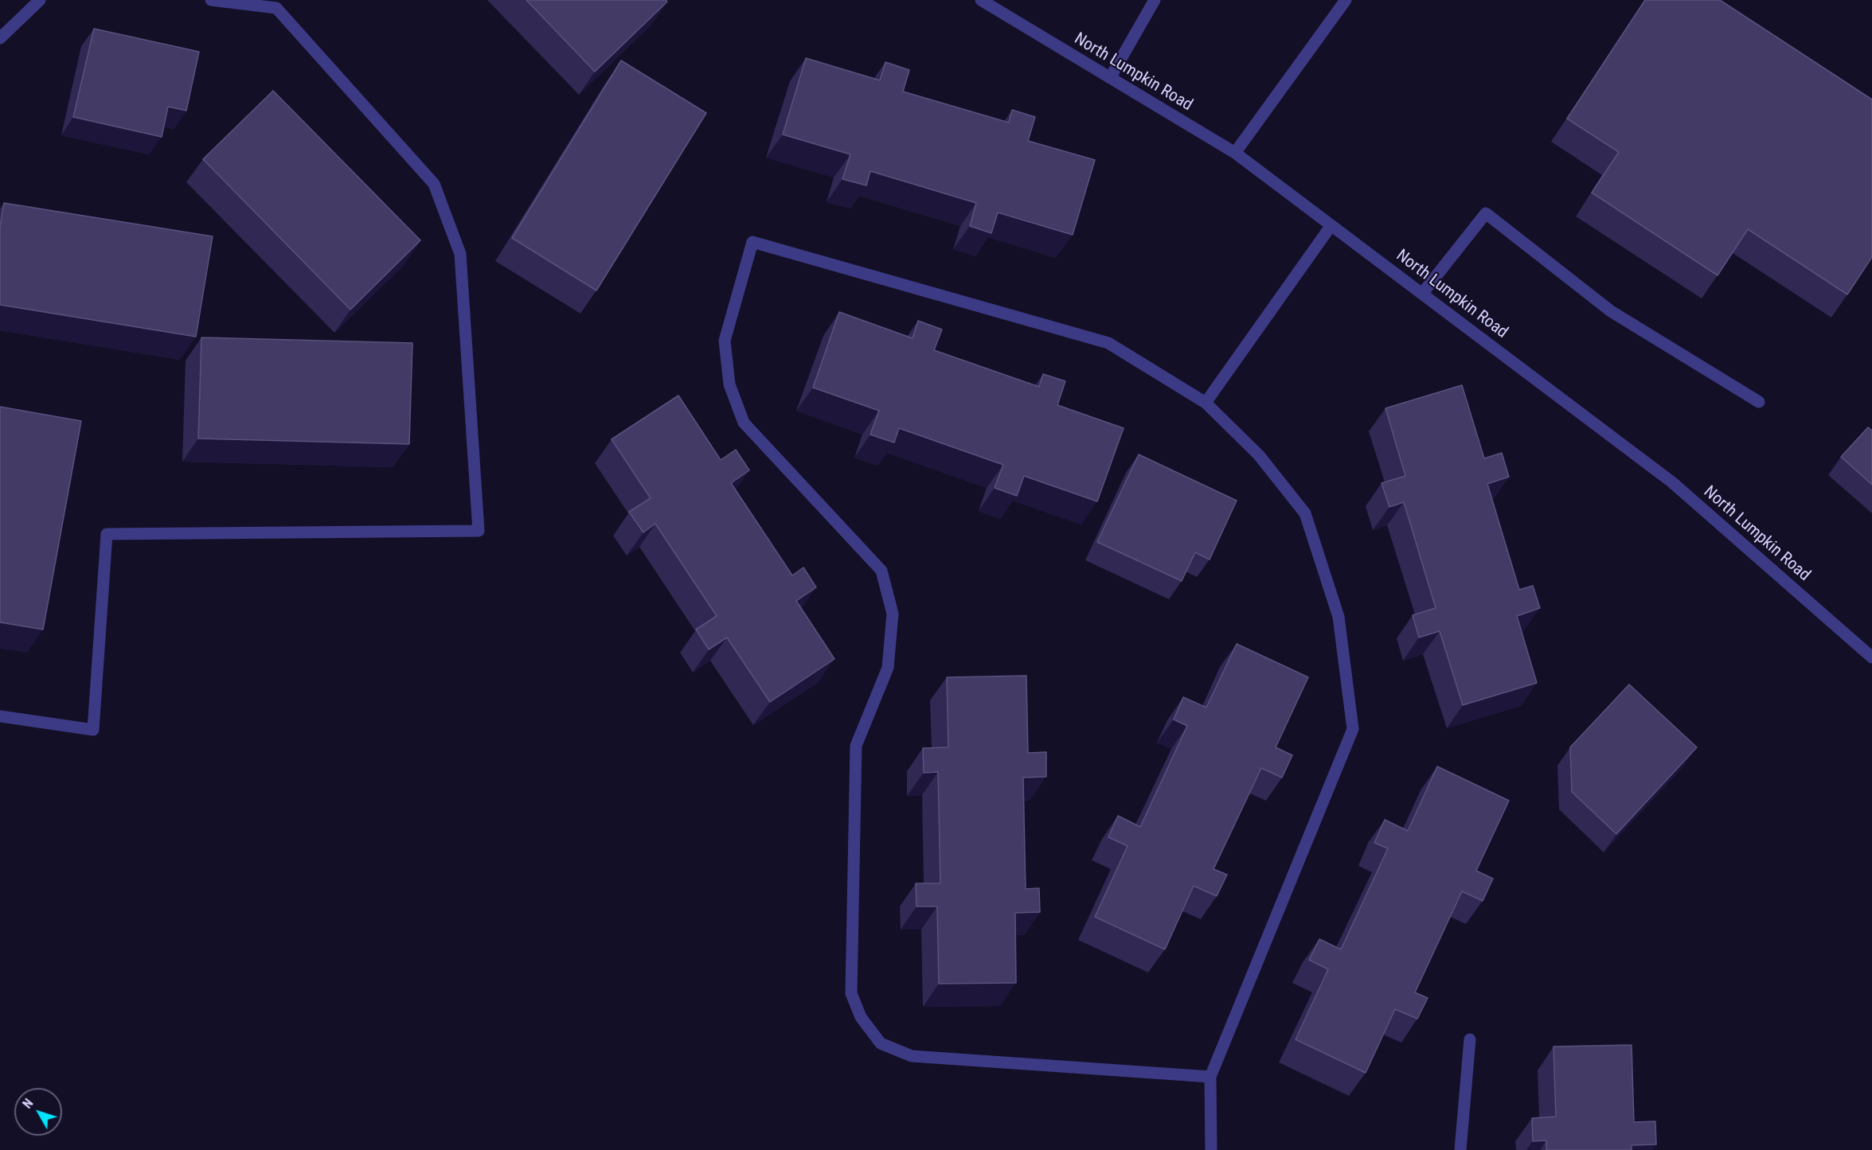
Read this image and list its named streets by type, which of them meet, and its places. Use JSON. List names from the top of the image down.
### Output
{
  "streets": {
    "street": ["North Lumpkin Road"]
  },
  "north": "top left"
}
